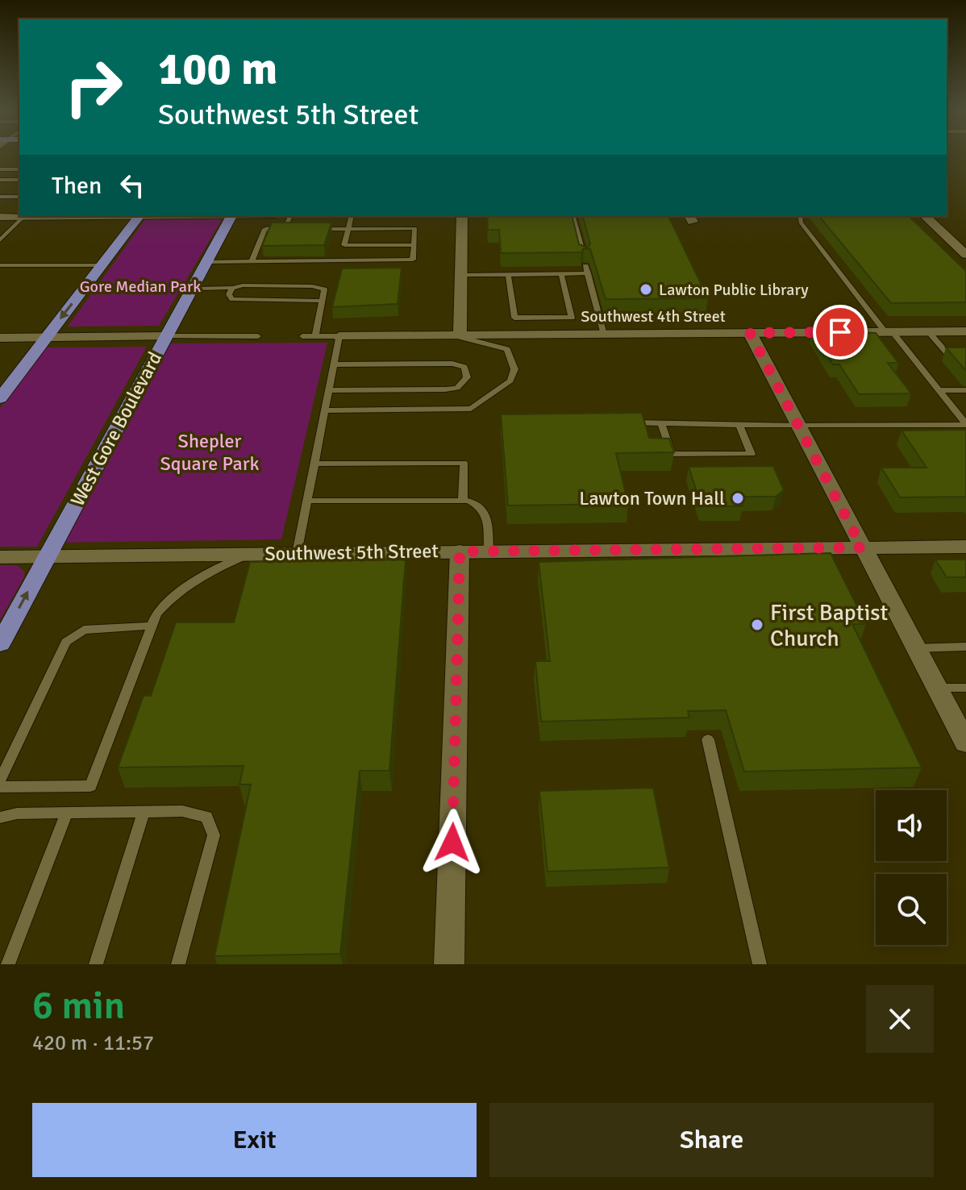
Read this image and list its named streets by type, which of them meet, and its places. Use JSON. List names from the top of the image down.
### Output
{
  "streets": {
    "main road": ["West Gore Boulevard"],
    "street": ["Southwest 4th Street", "Southwest 5th Street"]
  },
  "crossings": [
    ["West Gore Boulevard", "Southwest 5th Street"]
  ],
  "parks": ["Gore Median Park", "Shepler Square Park"],
  "places": ["Lawton Public Library", "Lawton Town Hall", "First Baptist Church"],
  "page": {
    "turn": ["100 m", "Southwest 5th Street"],
    "then": "Then",
    "heading": ["6 min", "420 m · 11:57"],
    "buttons": ["Exit", "Share"]
  }
}
